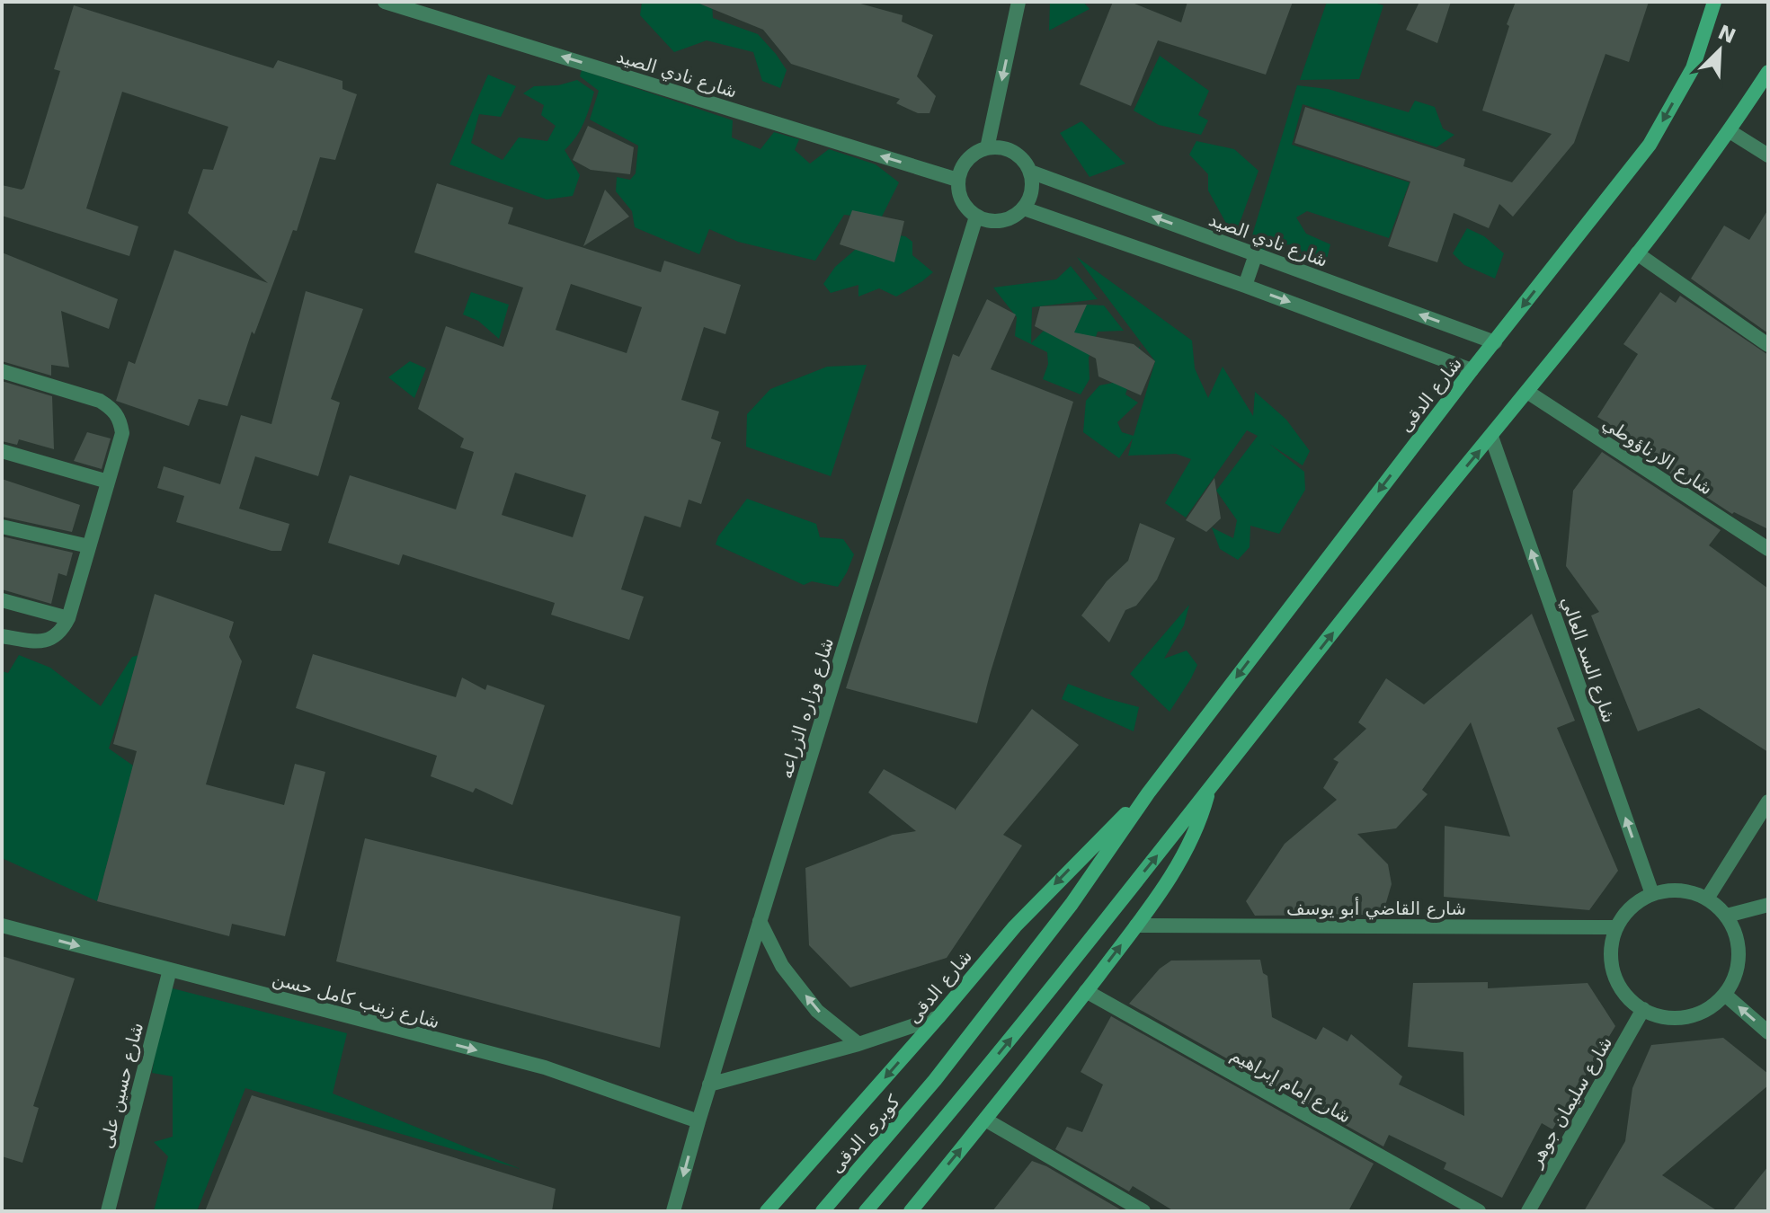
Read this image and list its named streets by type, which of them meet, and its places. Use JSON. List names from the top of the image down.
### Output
{
  "streets": {
    "main road": ["شارع الدقى", "كوبرى الدقى"],
    "street": [
      "شارع نادي الصيد",
      "شارع الارناؤوطي",
      "شارع السد العالي",
      "شارع وزاره الزراعه",
      "شارع القاضي أبو يوسف",
      "شارع زينب كامل حسن",
      "شارع حسين على",
      "شارع إمام إبراهيم",
      "شارع سليمان جوهر"
    ]
  },
  "crossings": [
    ["شارع نادي الصيد", "شارع الدقى"],
    ["شارع نادي الصيد", "شارع وزاره الزراعه"],
    ["شارع الدقى", "كوبرى الدقى"],
    ["شارع السد العالي", "شارع القاضي أبو يوسف"],
    ["شارع السد العالي", "شارع سليمان جوهر"],
    ["شارع وزاره الزراعه", "شارع زينب كامل حسن"],
    ["شارع القاضي أبو يوسف", "شارع سليمان جوهر"],
    ["شارع زينب كامل حسن", "شارع حسين على"]
  ],
  "one_way": ["شارع السد العالي", "شارع زينب كامل حسن"],
  "north": "top right"
}
